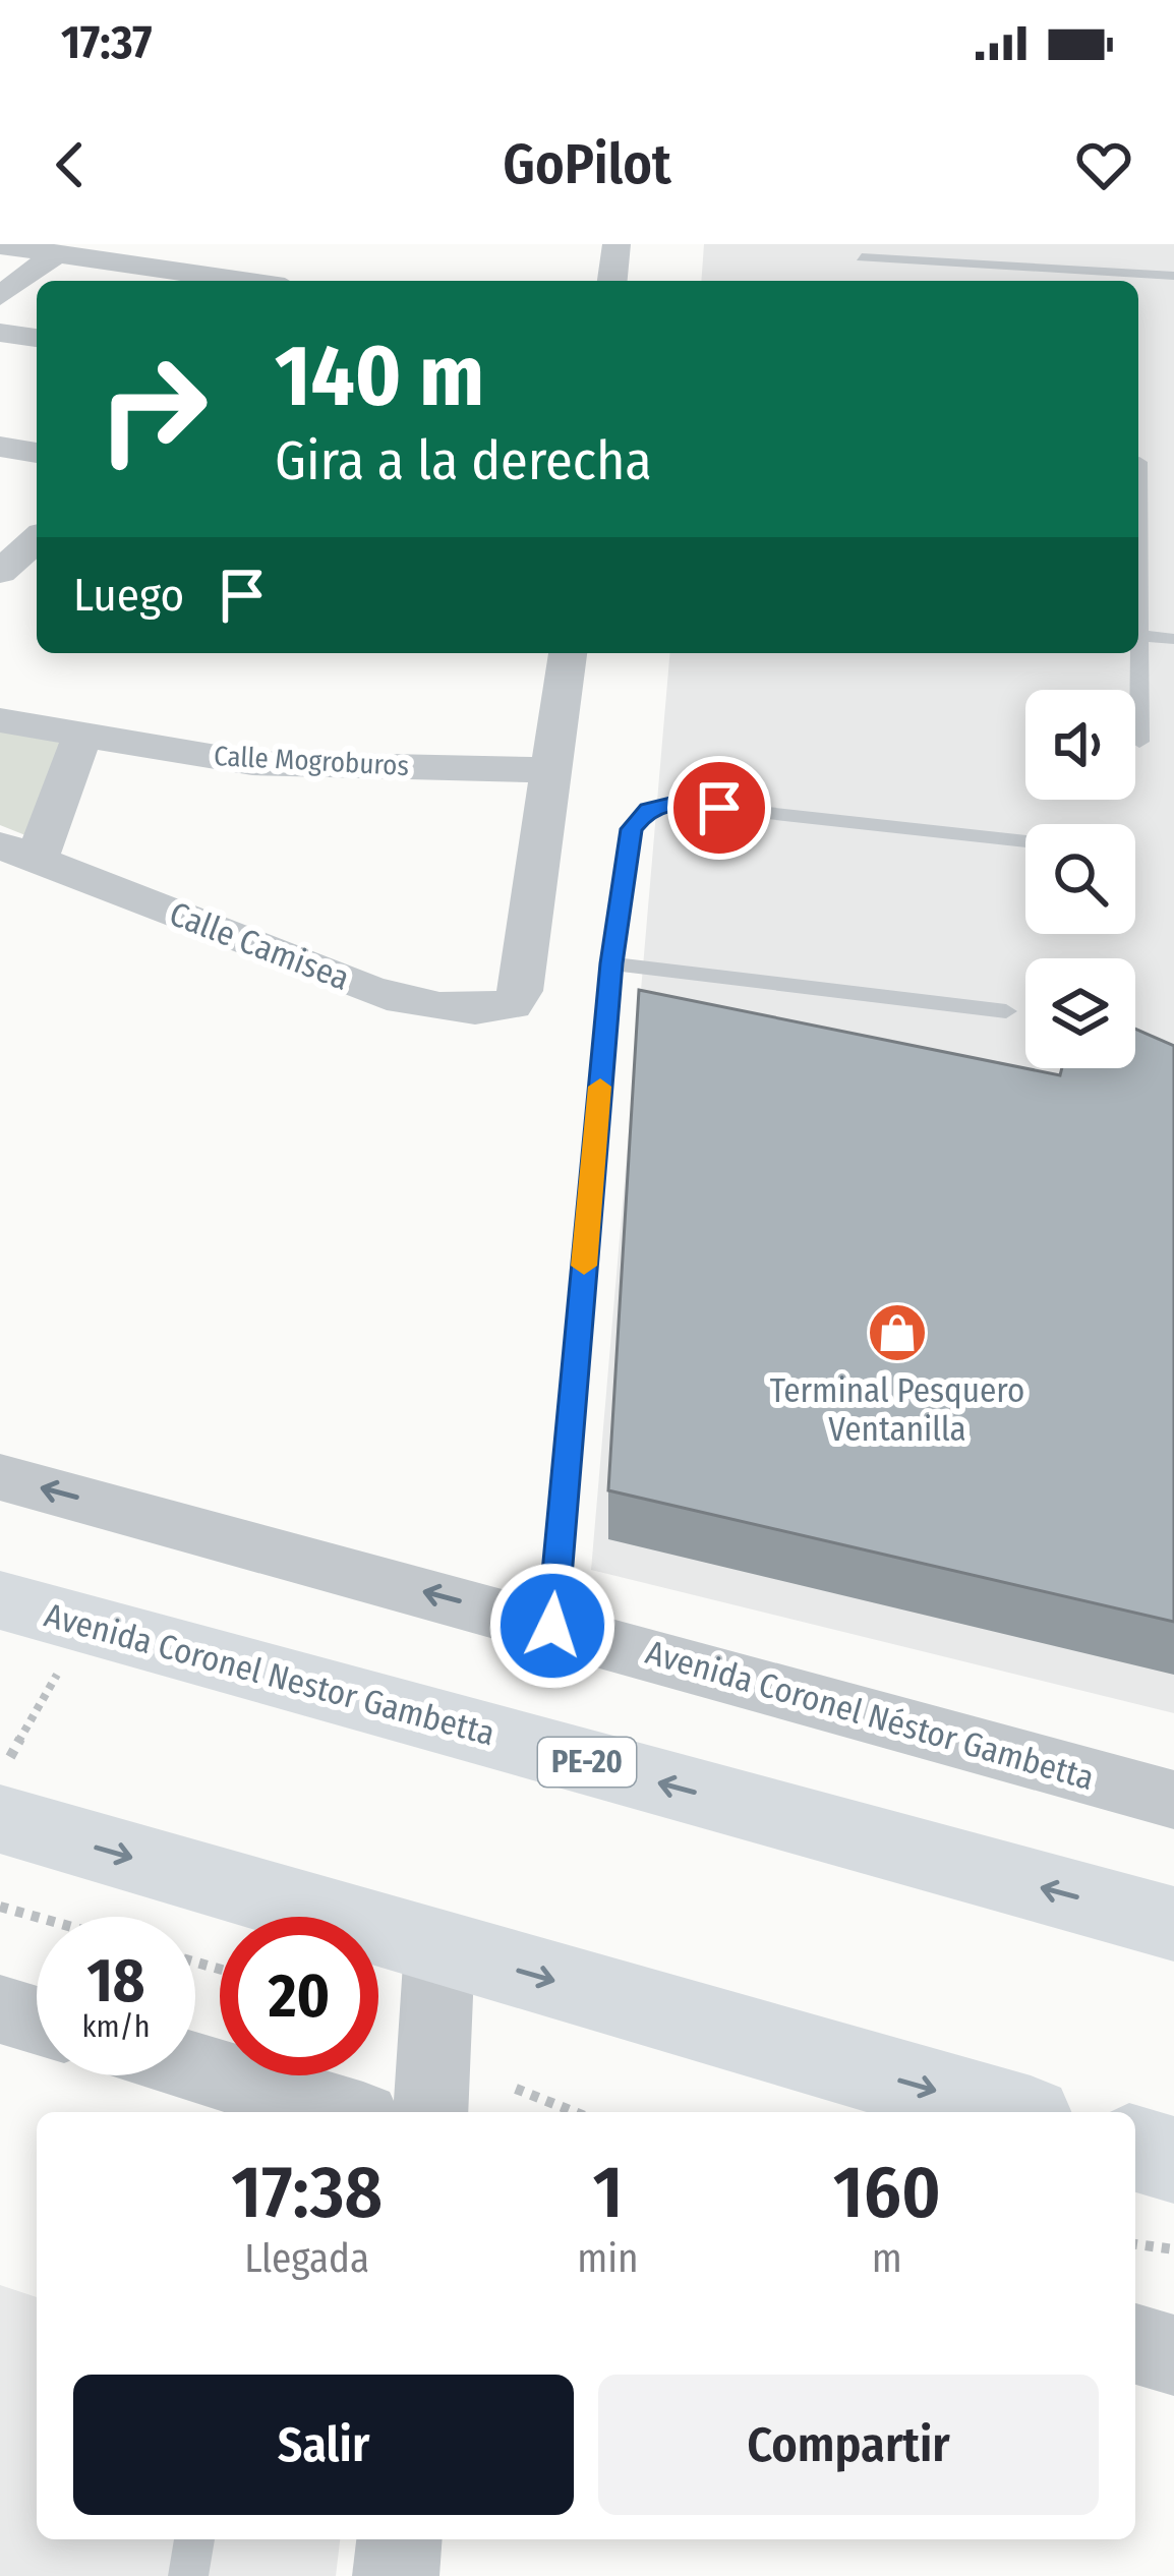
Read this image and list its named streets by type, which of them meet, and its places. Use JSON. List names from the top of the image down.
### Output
{
  "streets": {
    "highway": ["Avenida Coronel Nestor Gambetta", "PE-20"],
    "street": ["Calle Mogroburos", "Calle Camisea", "Avenida Coronel Néstor Gambetta"]
  },
  "crossings": [
    ["Calle Mogroburos", "Calle Camisea"]
  ],
  "one_way": ["Avenida Coronel Néstor Gambetta"],
  "places": {
    "shop": ["Terminal Pesquero Ventanilla"]
  },
  "page": {
    "status": "17:37",
    "header": "GoPilot",
    "turn": ["140 m", "Gira a la derecha"],
    "then": "Luego",
    "speed": "18 km/h",
    "limit": "20",
    "eta": [
      "17:38",
      "Llegada",
      "1",
      "min",
      "160",
      "m"
    ],
    "buttons": ["Salir", "Compartir"]
  }
}
